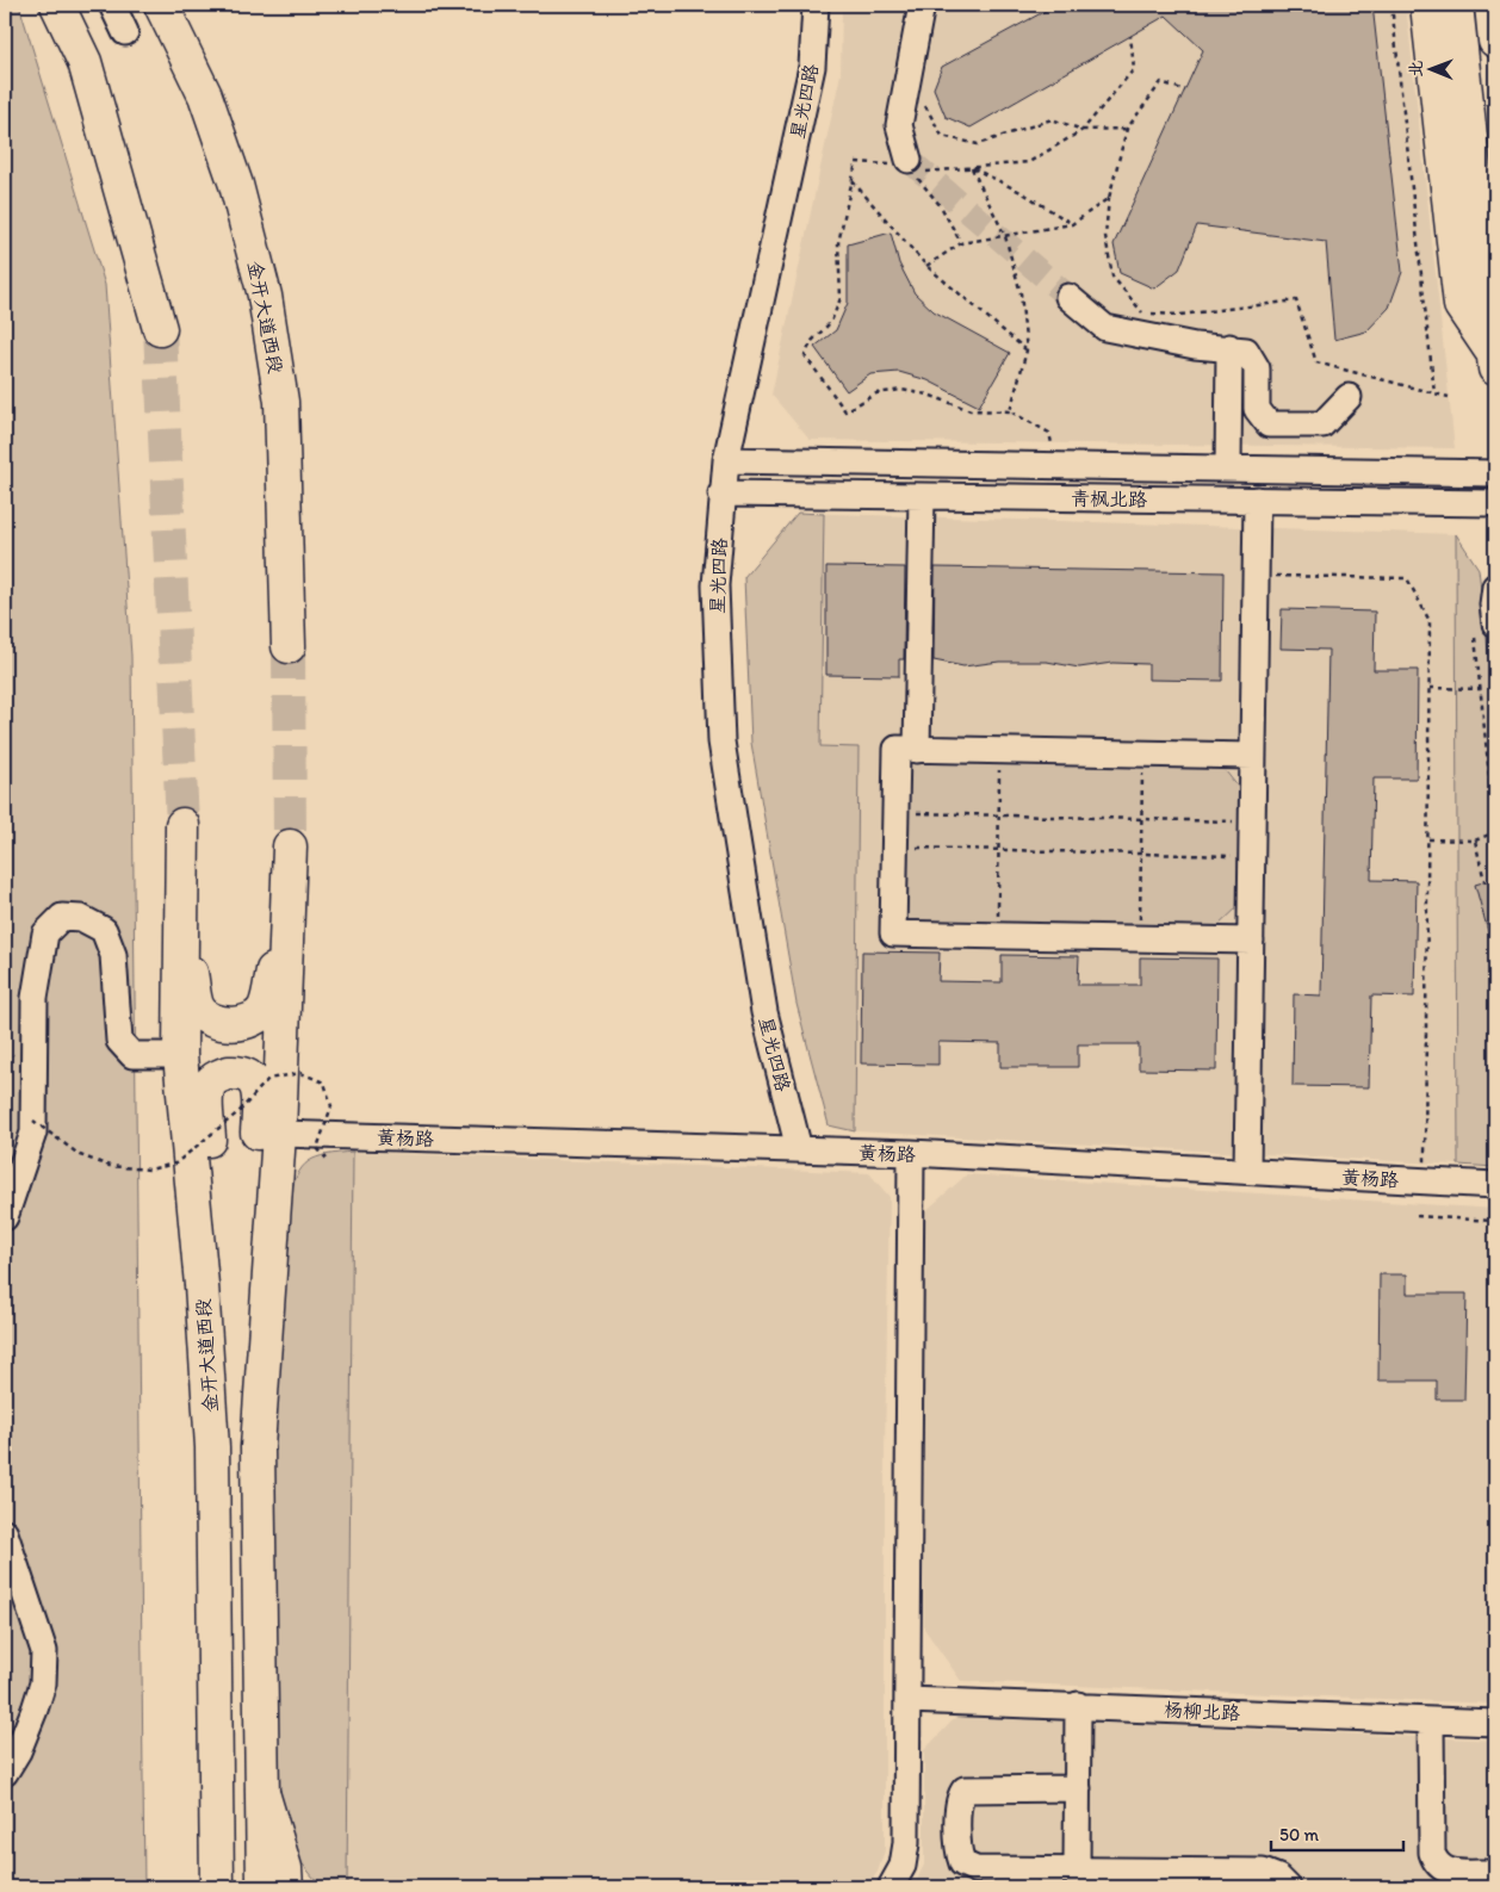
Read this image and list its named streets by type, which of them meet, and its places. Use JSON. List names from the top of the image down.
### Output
{
  "streets": {
    "main road": ["金开大道西段"],
    "street": [
      "星光四路",
      "青枫北路",
      "黄杨路",
      "杨柳北路"
    ]
  },
  "crossings": [
    ["星光四路", "青枫北路"],
    ["星光四路", "黄杨路"]
  ],
  "scale_bar": "50 m",
  "north": "left"
}
